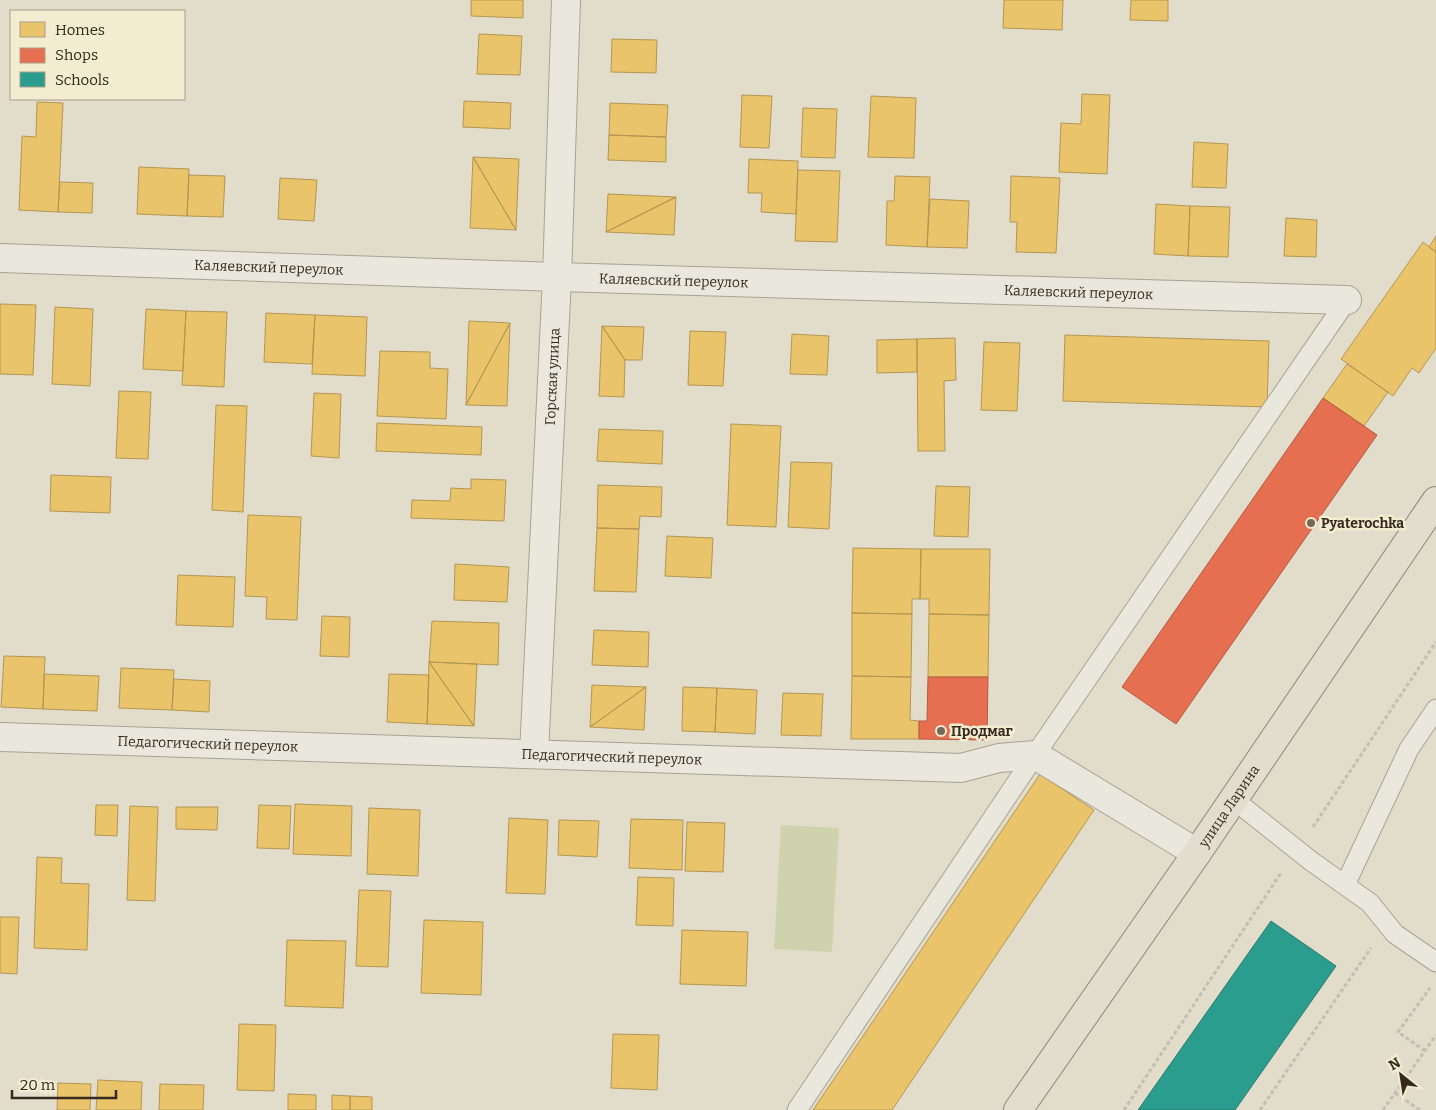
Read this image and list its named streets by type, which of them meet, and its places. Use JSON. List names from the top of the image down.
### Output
{
  "streets": {
    "main road": ["улица Ларина"],
    "street": ["Каляевский переулок", "Горская улица", "Педагогический переулок"]
  },
  "crossings": [
    ["Каляевский переулок", "Горская улица"],
    ["Горская улица", "Педагогический переулок"]
  ],
  "places": ["Pyaterochka", "Продмаг"],
  "legend": ["Homes", "Shops", "Schools"],
  "scale_bar": "20 m",
  "north": "top left"
}
